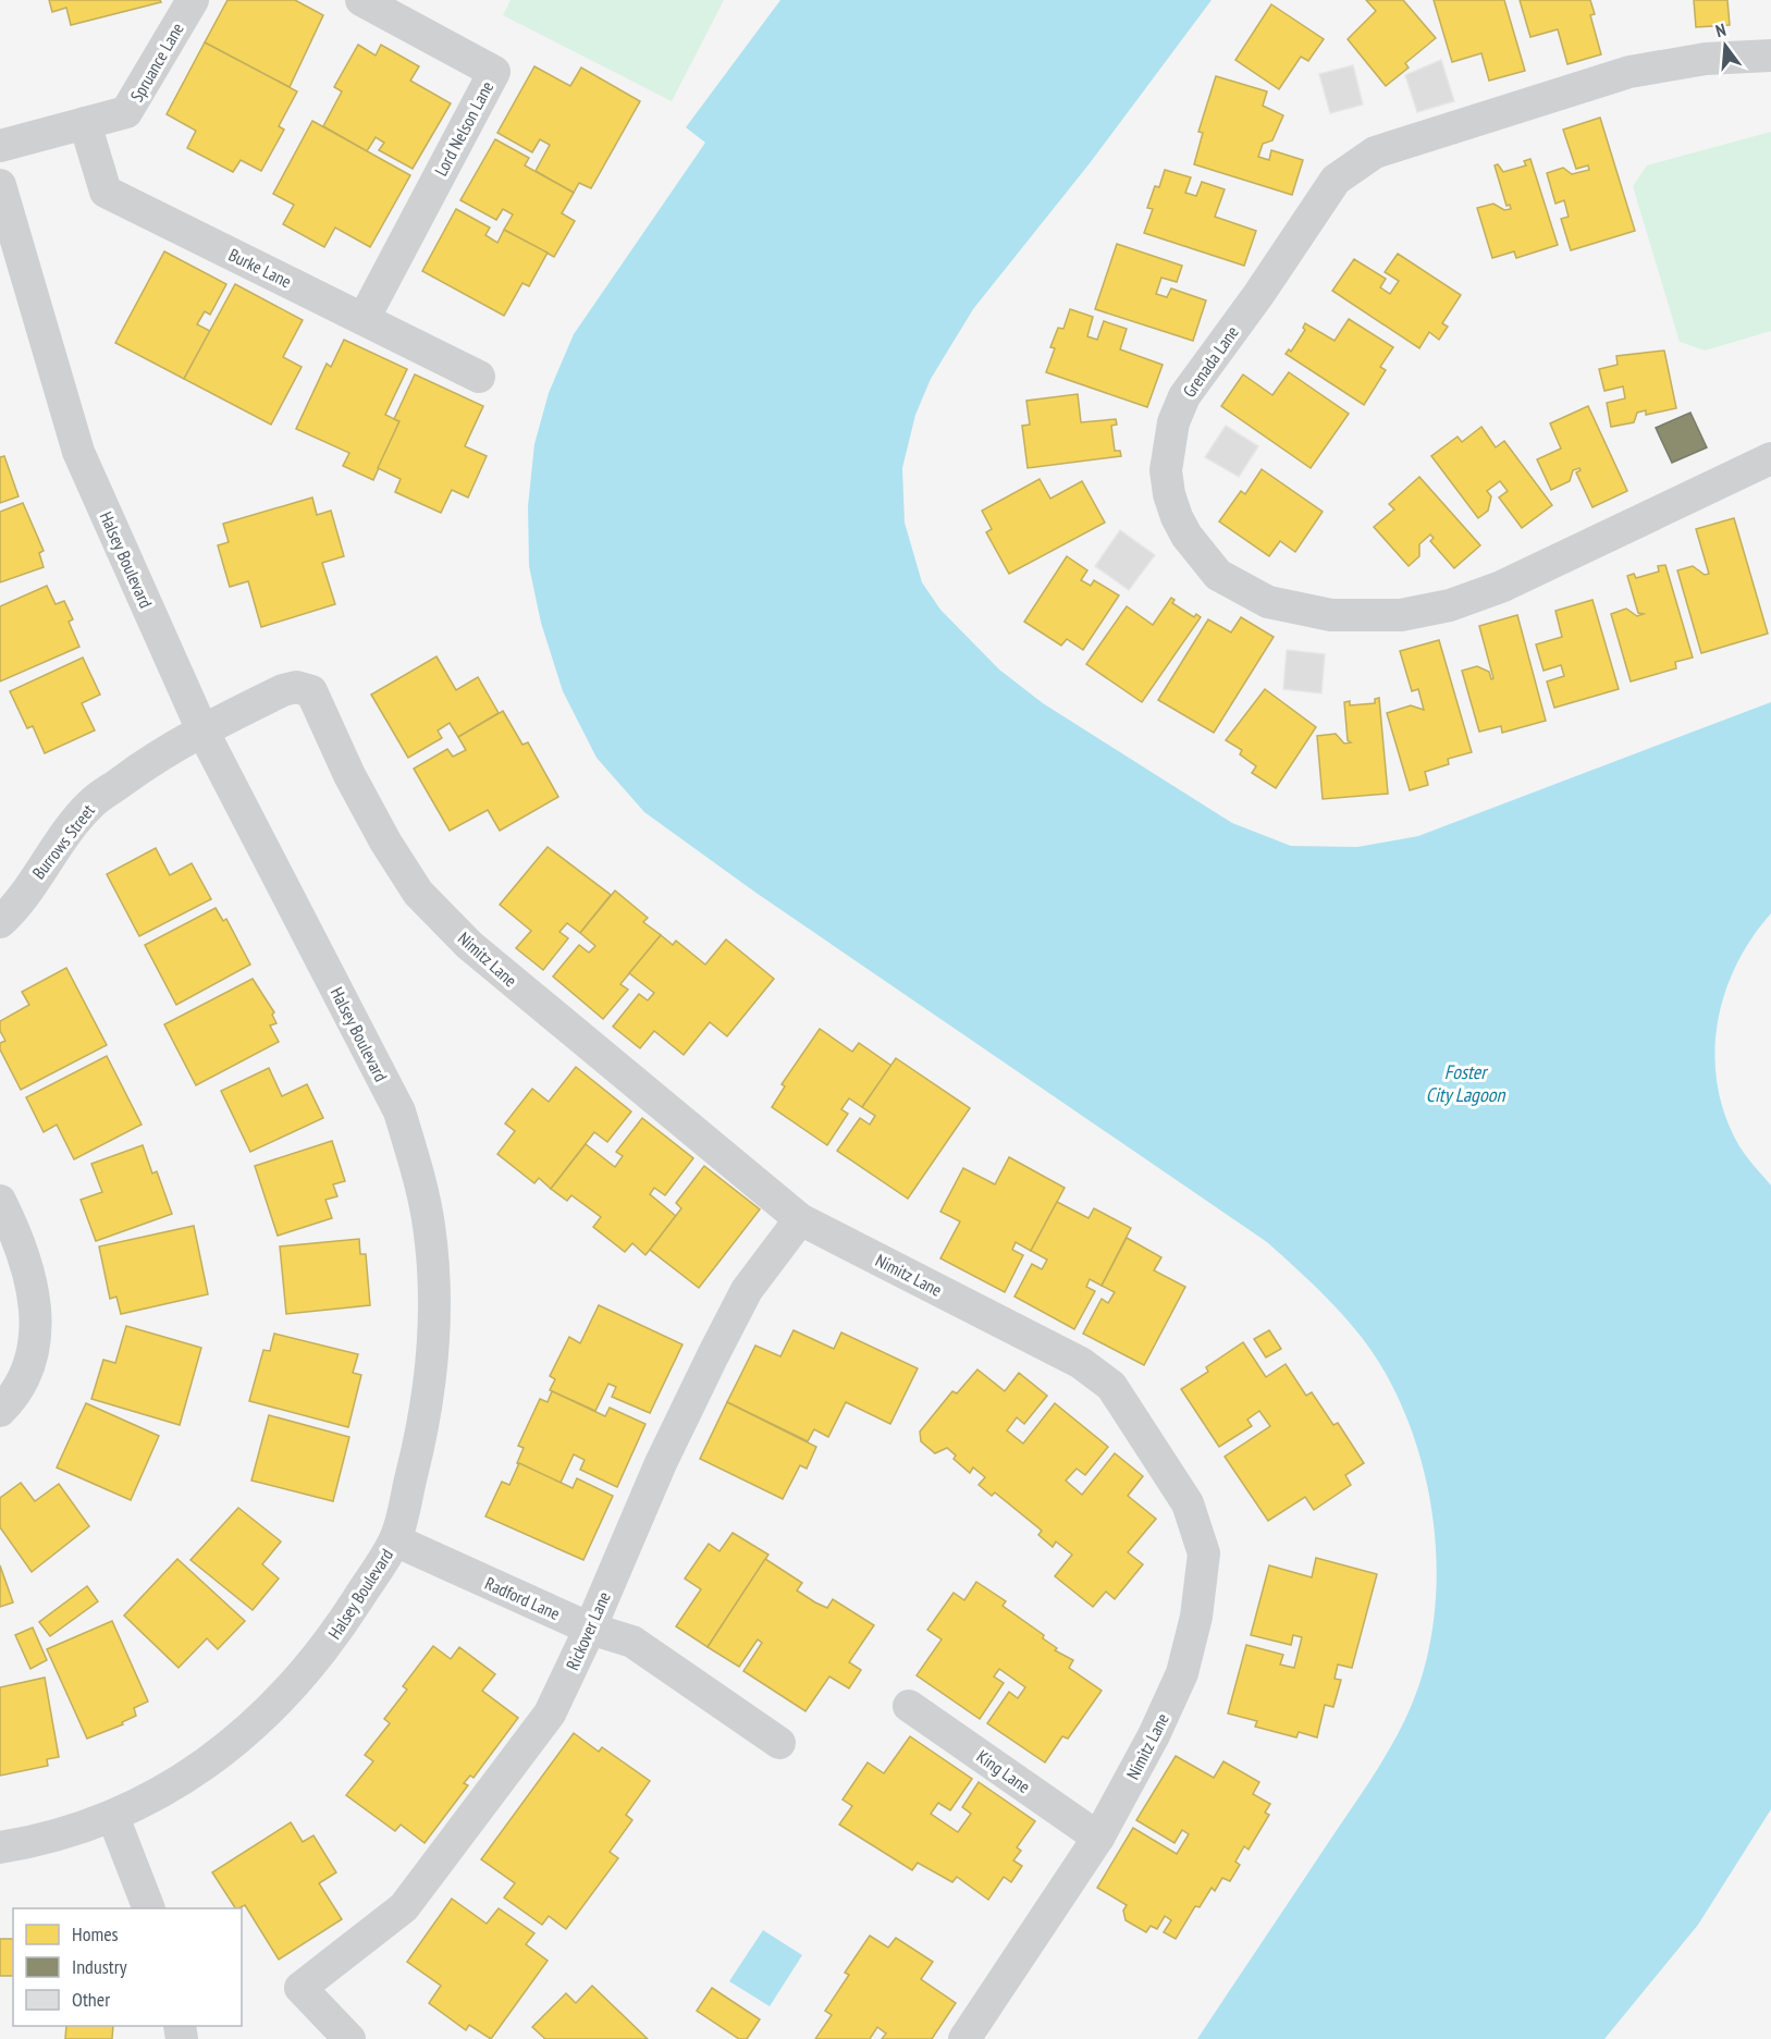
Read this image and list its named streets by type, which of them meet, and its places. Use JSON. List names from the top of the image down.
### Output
{
  "streets": {
    "street": [
      "Spruance Lane",
      "Lord Nelson Lane",
      "Burke Lane",
      "Grenada Lane",
      "Halsey Boulevard",
      "Burrows Street",
      "Nimitz Lane",
      "Radford Lane",
      "Rickover Lane",
      "King Lane"
    ]
  },
  "crossings": [
    ["Spruance Lane", "Burke Lane"],
    ["Lord Nelson Lane", "Burke Lane"],
    ["Halsey Boulevard", "Burrows Street"],
    ["Halsey Boulevard", "Nimitz Lane"],
    ["Halsey Boulevard", "Radford Lane"],
    ["Burrows Street", "Nimitz Lane"],
    ["Nimitz Lane", "Rickover Lane"],
    ["Nimitz Lane", "King Lane"],
    ["Radford Lane", "Rickover Lane"]
  ],
  "water": ["Foster City Lagoon"],
  "legend": ["Homes", "Industry", "Other"],
  "north": "top"
}
